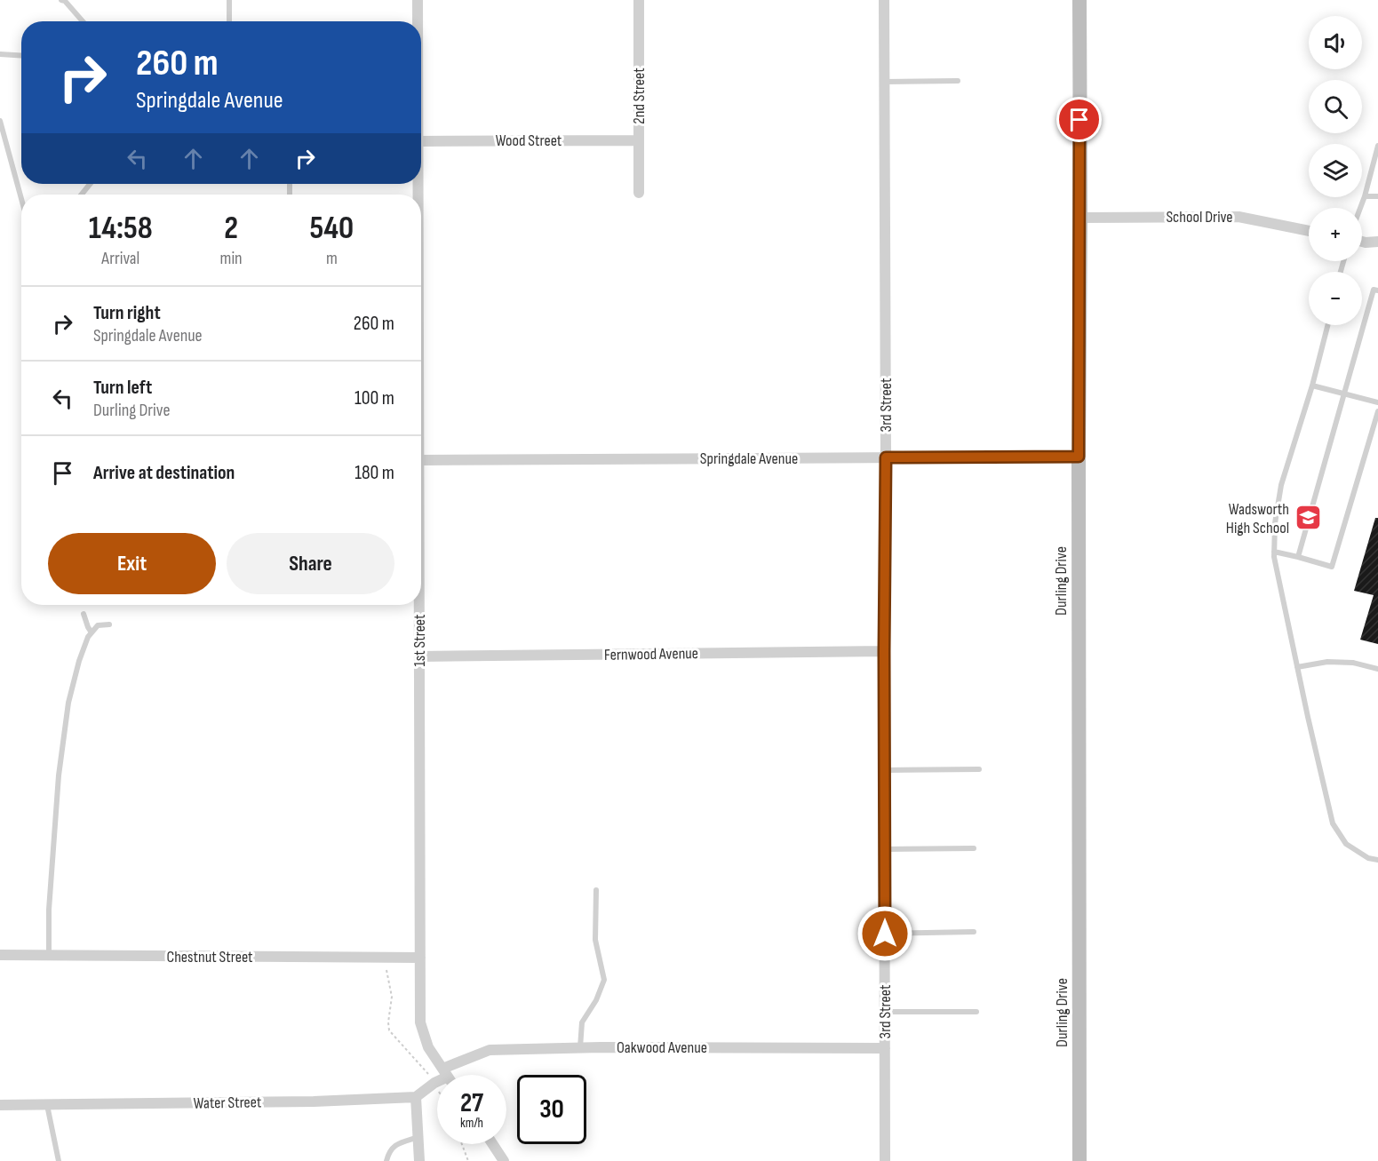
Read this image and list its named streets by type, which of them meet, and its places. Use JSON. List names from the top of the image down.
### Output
{
  "streets": {
    "street": [
      "2nd Street",
      "Wood Street",
      "School Drive",
      "3rd Street",
      "Springdale Avenue",
      "Durling Drive",
      "1st Street",
      "Fernwood Avenue",
      "Chestnut Street",
      "Oakwood Avenue",
      "Water Street"
    ]
  },
  "crossings": [
    ["2nd Street", "Wood Street"],
    ["School Drive", "Durling Drive"],
    ["3rd Street", "Springdale Avenue"],
    ["3rd Street", "Fernwood Avenue"],
    ["3rd Street", "Oakwood Avenue"],
    ["Springdale Avenue", "Durling Drive"],
    ["1st Street", "Fernwood Avenue"],
    ["1st Street", "Chestnut Street"],
    ["1st Street", "Oakwood Avenue"]
  ],
  "places": {
    "school or university": ["Wadsworth High School"]
  },
  "page": {
    "map_buttons": ["+", "−"],
    "turn": ["260 m", "Springdale Avenue"],
    "eta": [
      "14:58",
      "Arrival",
      "2",
      "min",
      "540",
      "m"
    ],
    "list": [
      {
        "name": "Turn right",
        "note": "Springdale Avenue",
        "value": "260 m"
      },
      {
        "name": "Turn left",
        "note": "Durling Drive",
        "value": "100 m"
      },
      {
        "name": "Arrive at destination",
        "value": "180 m"
      }
    ],
    "buttons": ["Exit", "Share"],
    "speed": "27 km/h",
    "limit": "30"
  }
}
